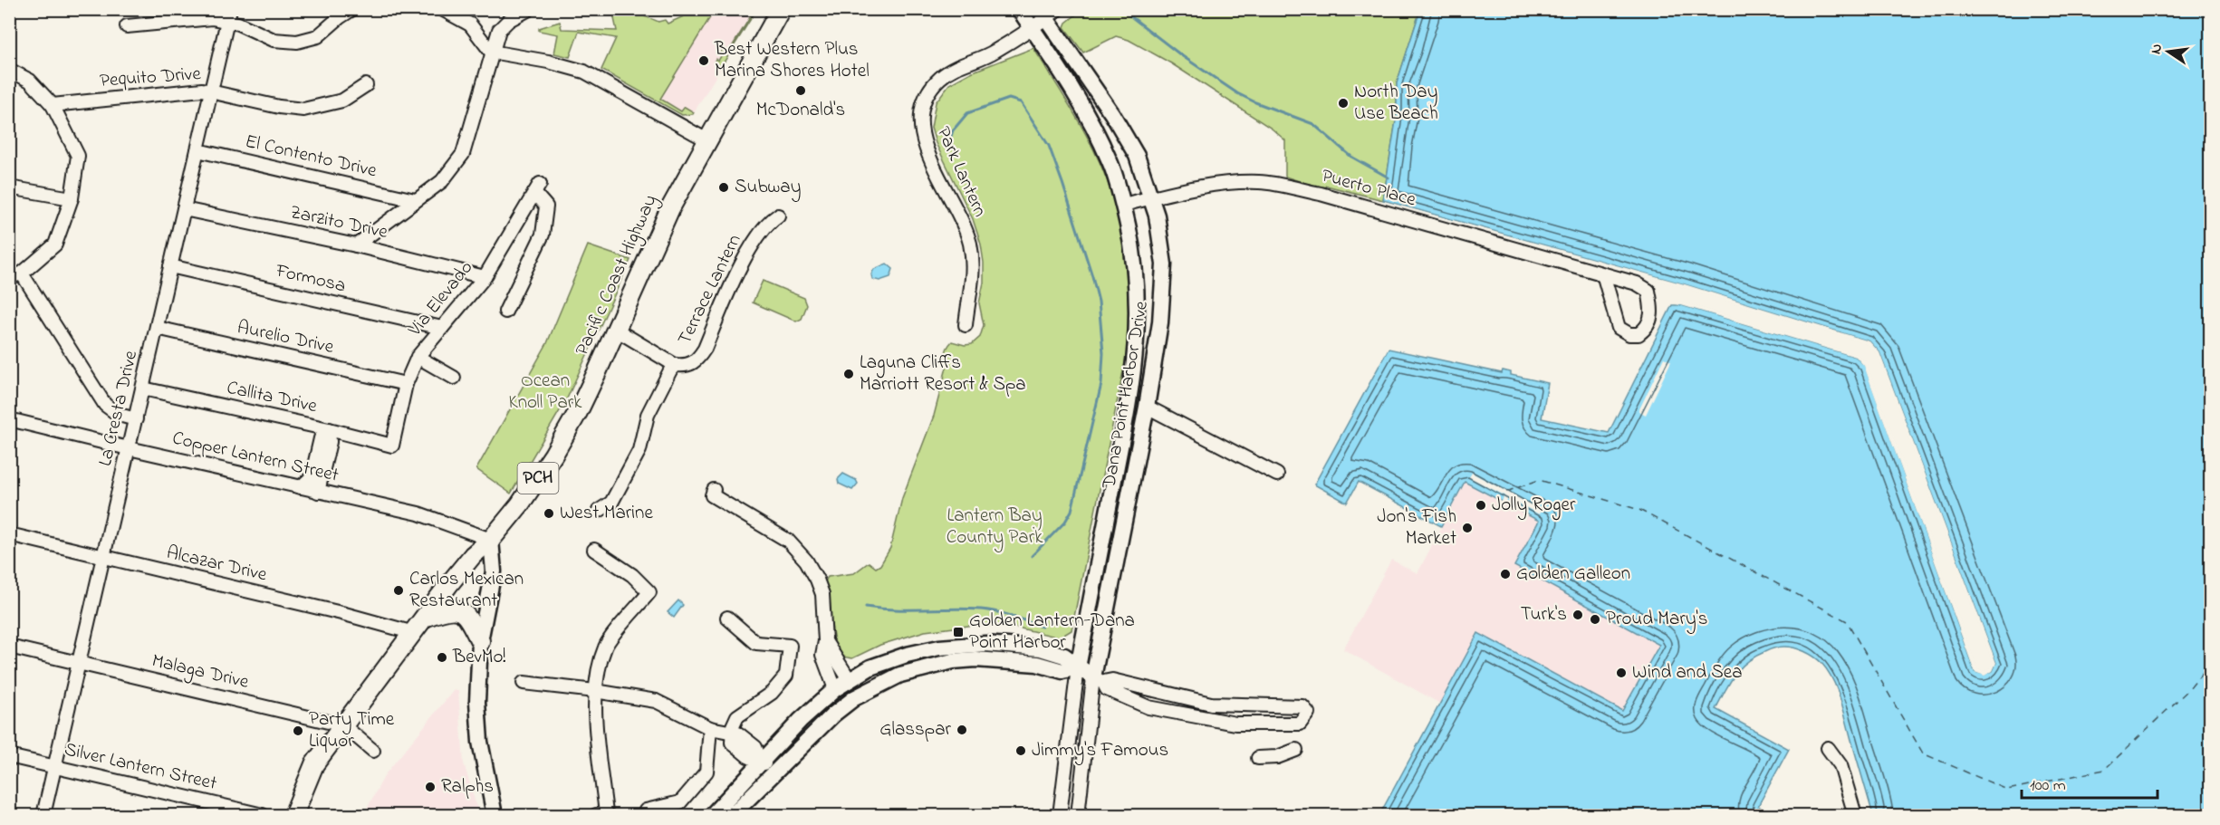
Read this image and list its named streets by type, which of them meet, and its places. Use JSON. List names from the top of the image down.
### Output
{
  "streets": {
    "highway": ["Pacific Coast Highway", "PCH"],
    "main road": ["Dana Point Harbor Drive"],
    "street": [
      "Pequito Drive",
      "El Contento Drive",
      "Park Lantern",
      "Puerto Place",
      "Zarzito Drive",
      "Formosa",
      "Terrace Lantern",
      "Via Elevado",
      "Aurelio Drive",
      "Callita Drive",
      "La Cresta Drive",
      "Copper Lantern Street",
      "Alcazar Drive",
      "Malaga Drive",
      "Silver Lantern Street"
    ]
  },
  "crossings": [
    ["Pequito Drive", "La Cresta Drive"],
    ["El Contento Drive", "La Cresta Drive"],
    ["Park Lantern", "Dana Point Harbor Drive"],
    ["Puerto Place", "Dana Point Harbor Drive"],
    ["Zarzito Drive", "Via Elevado"],
    ["Zarzito Drive", "La Cresta Drive"],
    ["Pacific Coast Highway", "Copper Lantern Street"],
    ["Pacific Coast Highway", "Alcazar Drive"],
    ["Pacific Coast Highway", "Malaga Drive"],
    ["Formosa", "Via Elevado"],
    ["Formosa", "La Cresta Drive"],
    ["Via Elevado", "Aurelio Drive"],
    ["Via Elevado", "Callita Drive"],
    ["Aurelio Drive", "La Cresta Drive"],
    ["Callita Drive", "La Cresta Drive"],
    ["La Cresta Drive", "Copper Lantern Street"],
    ["La Cresta Drive", "Alcazar Drive"],
    ["La Cresta Drive", "Malaga Drive"],
    ["La Cresta Drive", "Silver Lantern Street"]
  ],
  "parks": ["Ocean Knoll Park", "Lantern Bay County Park"],
  "places": {
    "other": [
      "Best Western Plus Marina Shores Hotel",
      "McDonald's",
      "North Day Use Beach",
      "Subway",
      "Laguna Cliffs Marriott Resort & Spa",
      "Jolly Roger",
      "West Marine",
      "Jon's Fish Market",
      "Golden Galleon",
      "Carlos Mexican Restaurant",
      "Turk's",
      "Proud Mary's",
      "BevMo!",
      "Wind and Sea",
      "Glasspar",
      "Party Time Liquor",
      "Jimmy's Famous",
      "Ralphs"
    ],
    "transit": ["Golden Lantern-Dana Point Harbor"]
  },
  "scale_bar": "100 m",
  "north": "left"
}
